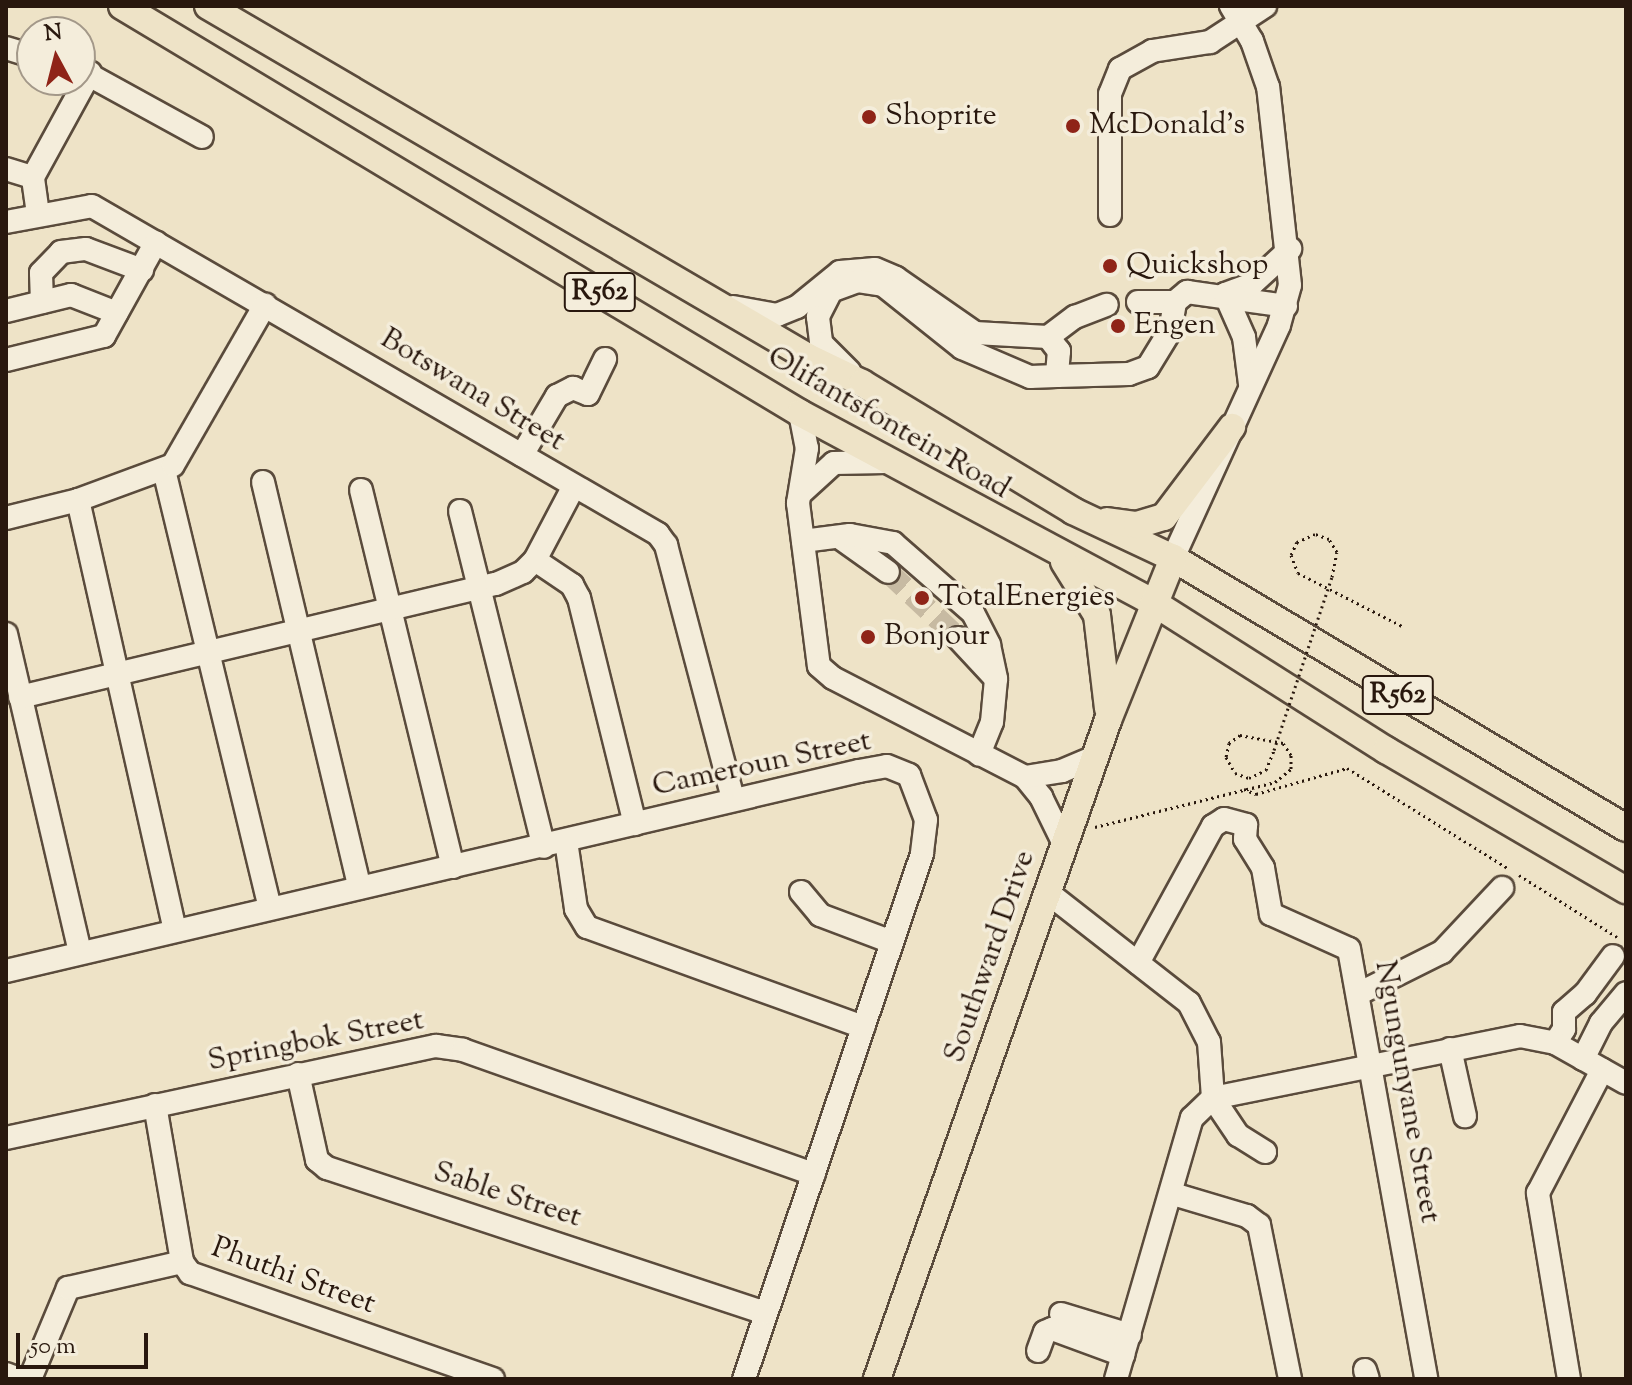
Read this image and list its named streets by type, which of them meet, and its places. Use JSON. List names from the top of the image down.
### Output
{
  "streets": {
    "main road": ["R562", "Olifantsfontein Road", "Southward Drive"],
    "street": [
      "Botswana Street",
      "Cameroun Street",
      "Springbok Street",
      "Ngungunyane Street",
      "Sable Street",
      "Phuthi Street"
    ]
  },
  "crossings": [
    ["Botswana Street", "Cameroun Street"],
    ["Olifantsfontein Road", "Southward Drive"],
    ["Cameroun Street", "Springbok Street"],
    ["Cameroun Street", "Sable Street"],
    ["Springbok Street", "Sable Street"],
    ["Springbok Street", "Phuthi Street"]
  ],
  "places": [
    "Shoprite",
    "McDonald's",
    "Quickshop",
    "Engen",
    "TotalEnergies",
    "Bonjour"
  ],
  "scale_bar": "50 m",
  "north": "top"
}
